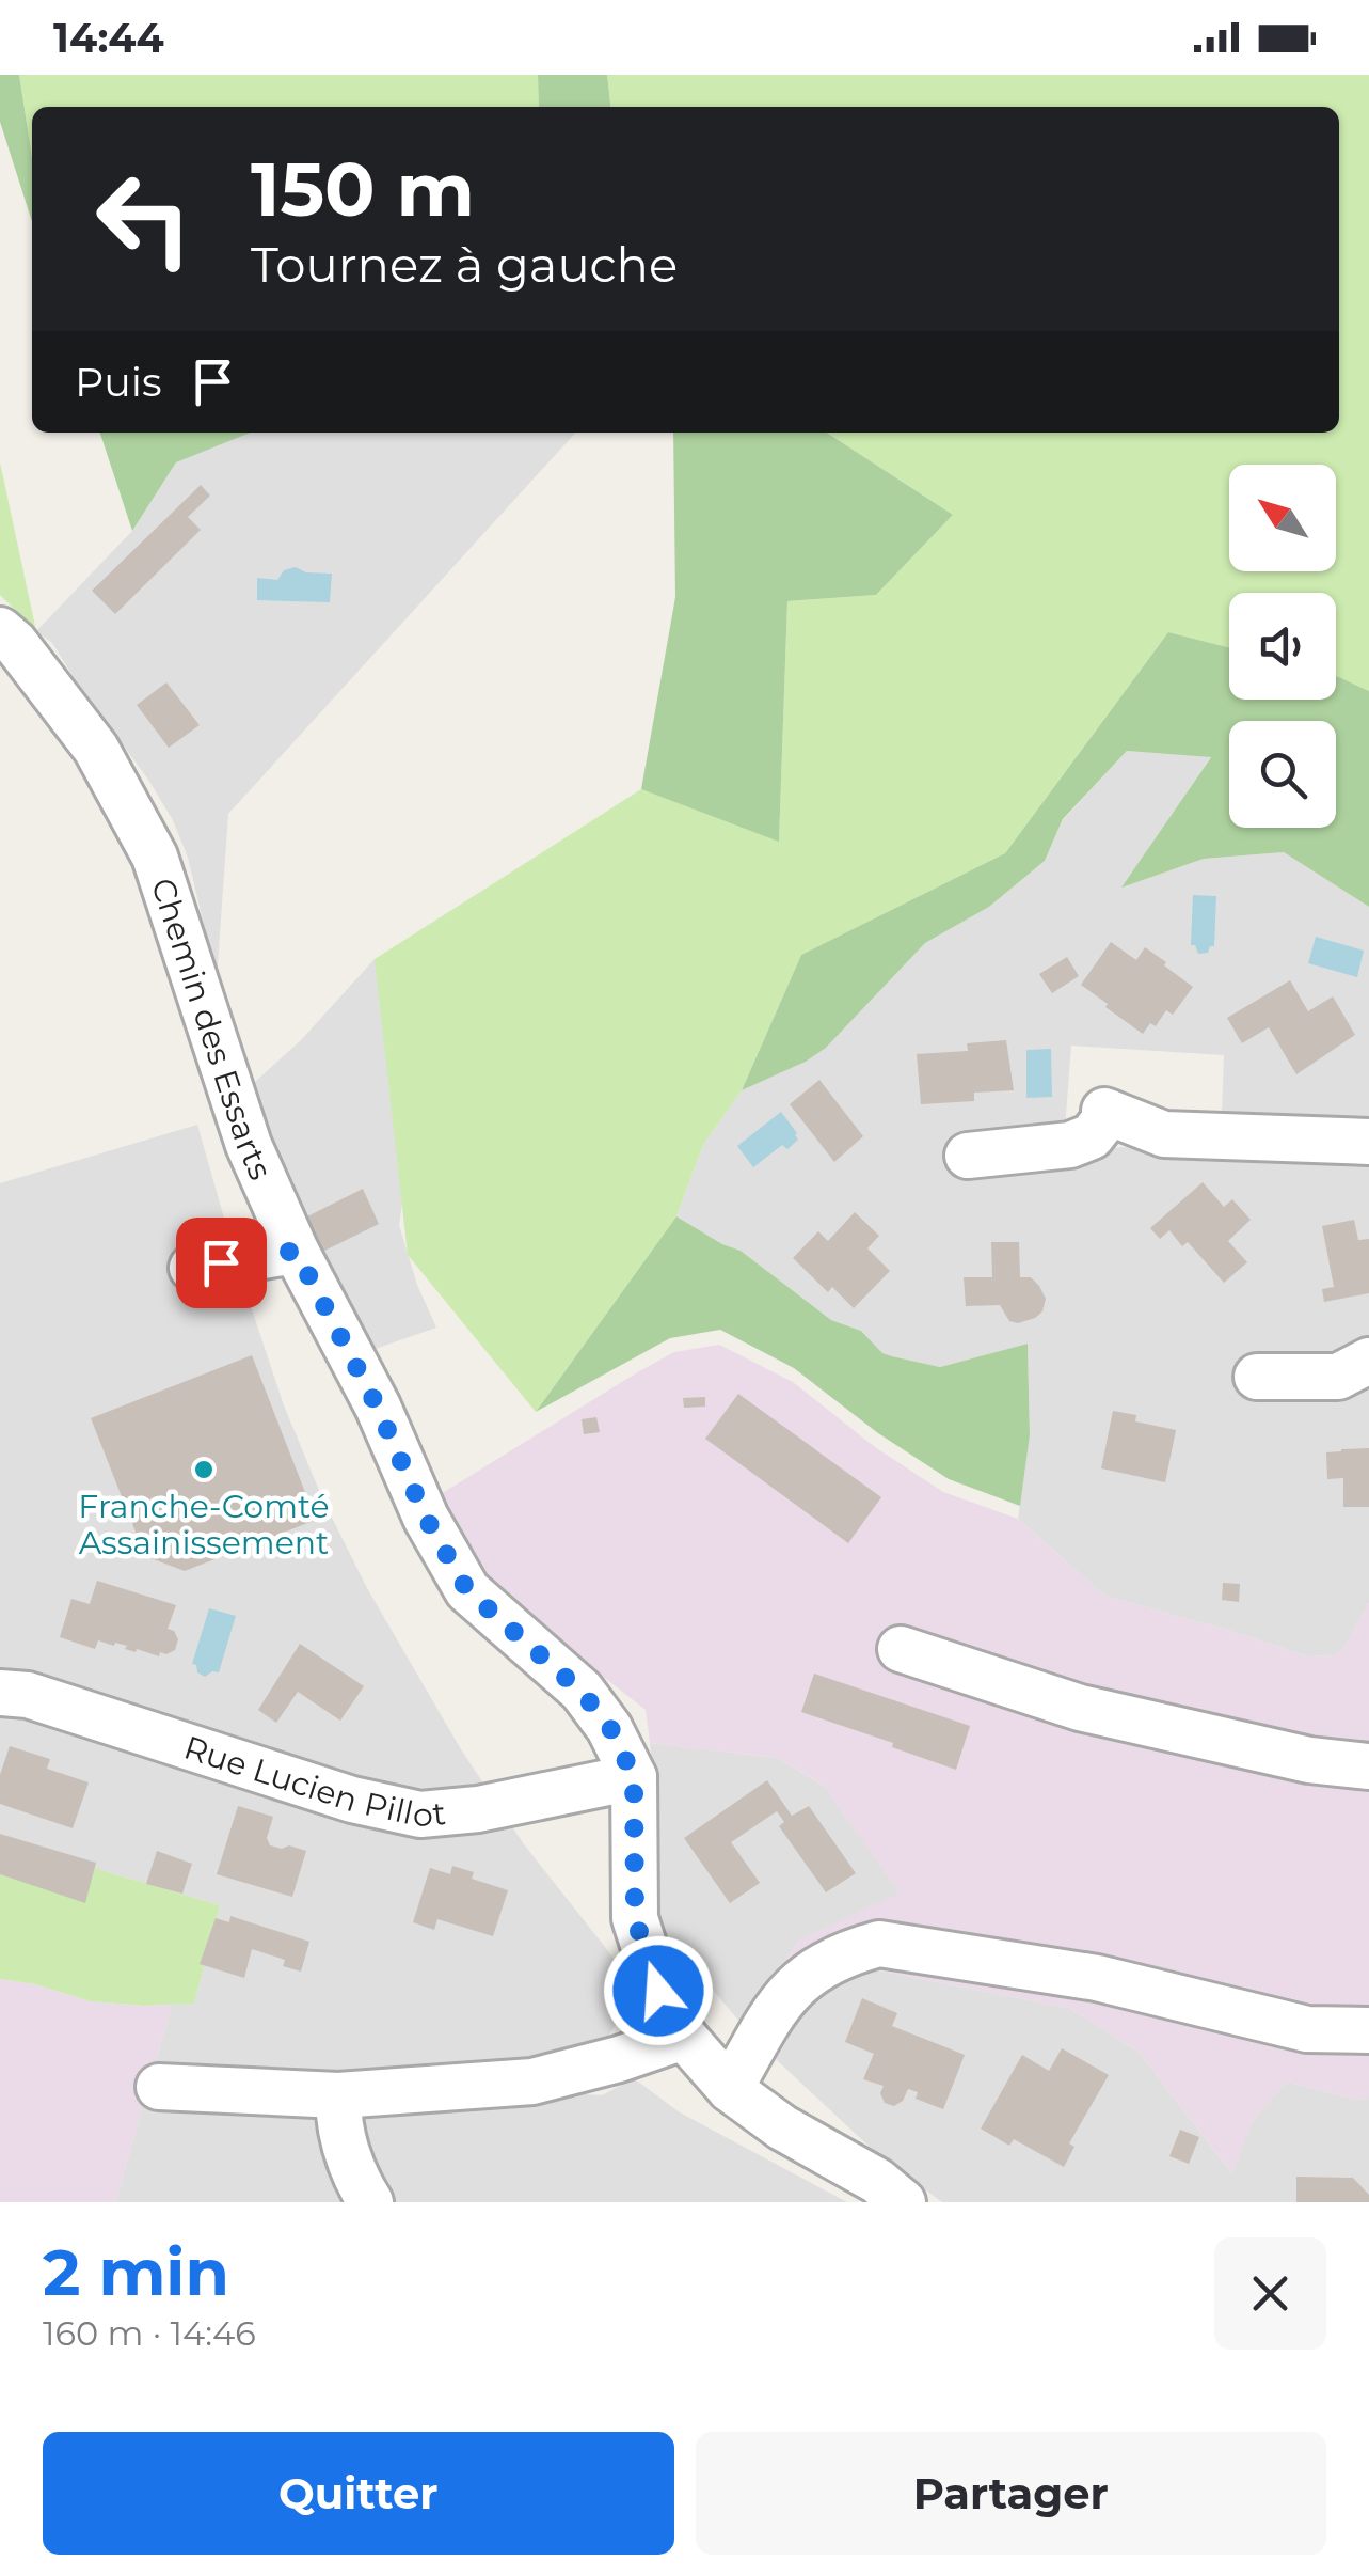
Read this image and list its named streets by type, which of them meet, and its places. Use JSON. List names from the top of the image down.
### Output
{
  "streets": {
    "street": ["Chemin des Essarts", "Rue Lucien Pillot"]
  },
  "crossings": [
    ["Chemin des Essarts", "Rue Lucien Pillot"]
  ],
  "places": ["Franche-Comté Assainissement"],
  "north": "top left",
  "page": {
    "status": "14:44",
    "turn": ["150 m", "Tournez à gauche"],
    "then": "Puis",
    "heading": ["2 min", "160 m · 14:46"],
    "buttons": ["Quitter", "Partager"]
  }
}
